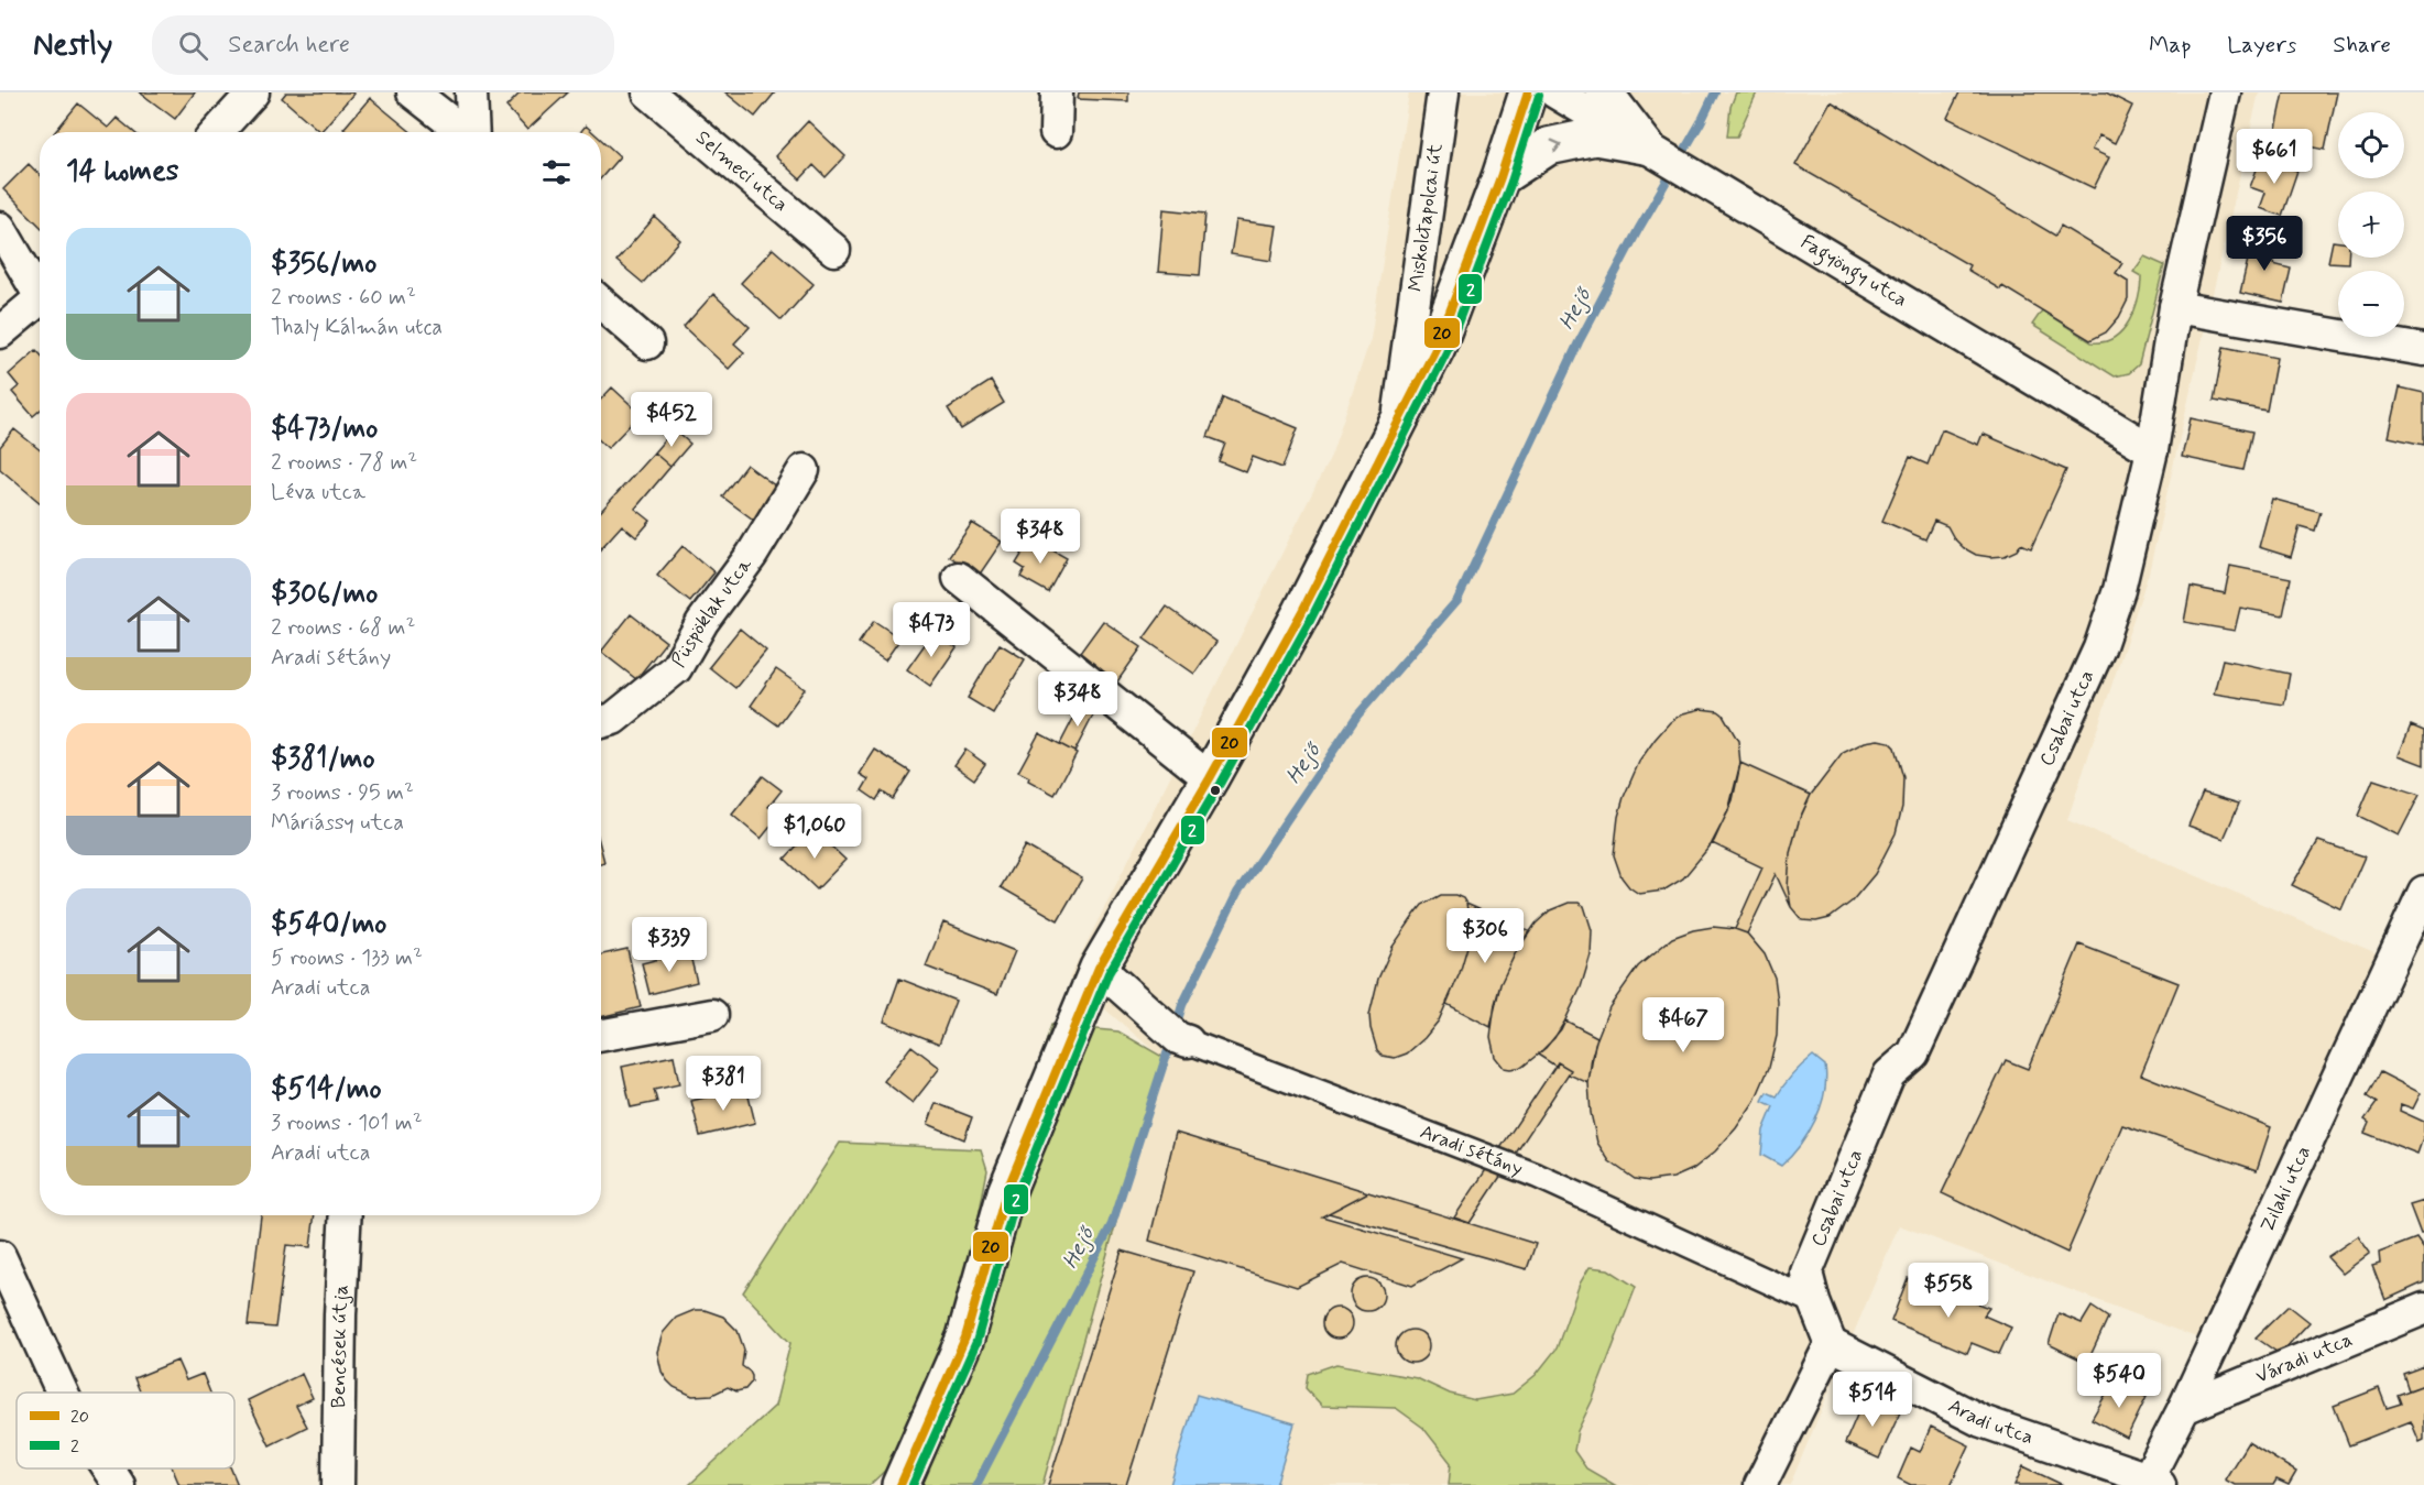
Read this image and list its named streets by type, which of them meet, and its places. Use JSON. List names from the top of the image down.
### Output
{
  "streets": {
    "street": [
      "Selmeci utca",
      "Miskolctapolcai út",
      "Fagyöngy utca",
      "Püspöklak utca",
      "Csabai utca",
      "Aradi sétány",
      "Zilahi utca",
      "Bencések útja",
      "Váradi utca",
      "Aradi utca"
    ]
  },
  "crossings": [
    ["Miskolctapolcai út", "Aradi sétány"],
    ["Fagyöngy utca", "Csabai utca"],
    ["Csabai utca", "Aradi sétány"],
    ["Zilahi utca", "Váradi utca"],
    ["Zilahi utca", "Aradi utca"]
  ],
  "water": ["Hejő"],
  "lines": ["transit line 20", "transit line 2"],
  "legend": ["20", "2"],
  "page": {
    "header": "Nestly",
    "search": "Search here",
    "nav": ["Map", "Layers", "Share"],
    "map_buttons": ["+", "−"],
    "price": [
      "$661",
      "$356",
      "$452",
      "$348",
      "$473",
      "$348",
      "$1,060",
      "$306",
      "$339",
      "$467",
      "$381",
      "$558",
      "$540",
      "$514"
    ],
    "heading": "14 homes",
    "list": [
      {
        "name": "$356/mo",
        "note": "2 rooms · 60 m² · Thaly Kálmán utca"
      },
      {
        "name": "$473/mo",
        "note": "2 rooms · 78 m² · Léva utca"
      },
      {
        "name": "$306/mo",
        "note": "2 rooms · 68 m² · Aradi sétány"
      },
      {
        "name": "$381/mo",
        "note": "3 rooms · 95 m² · Máriássy utca"
      },
      {
        "name": "$540/mo",
        "note": "5 rooms · 133 m² · Aradi utca"
      },
      {
        "name": "$514/mo",
        "note": "3 rooms · 101 m² · Aradi utca"
      }
    ]
  }
}
